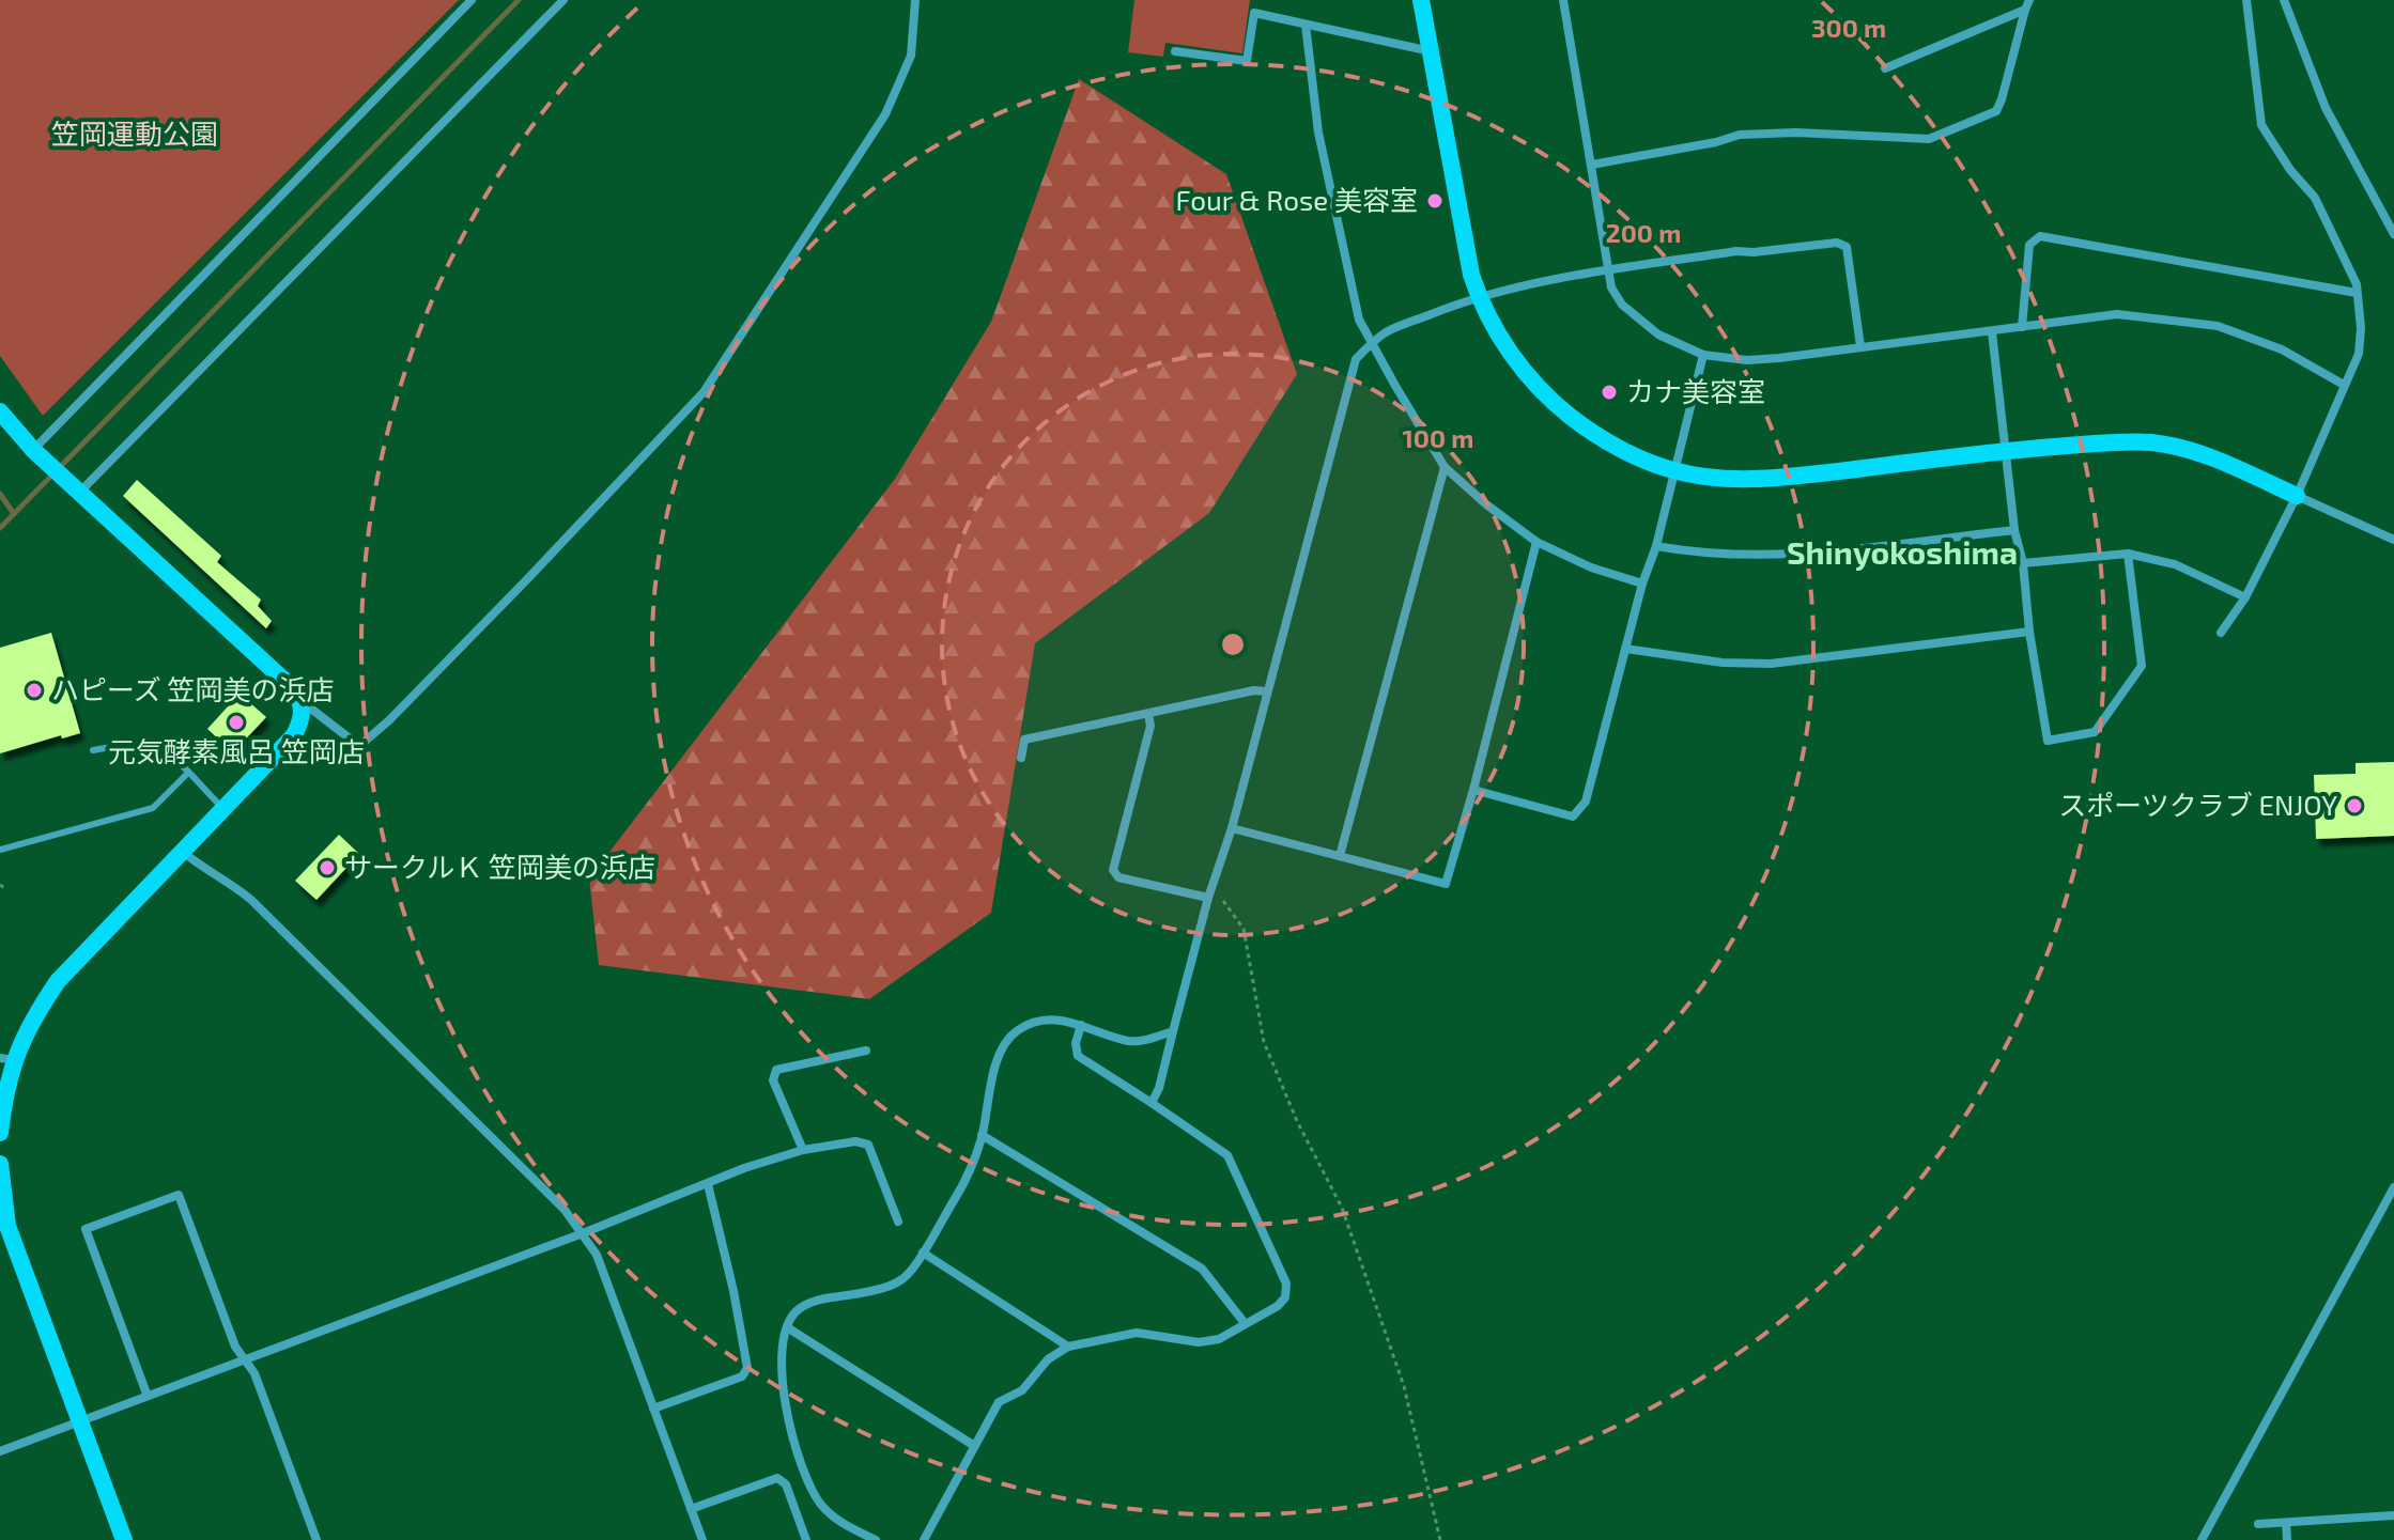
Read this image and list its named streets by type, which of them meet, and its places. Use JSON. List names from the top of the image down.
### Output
{
  "districts": ["Shinyokoshima"],
  "parks": ["笠岡運動公園"],
  "places": [
    "Four & Rose 美容室",
    "カナ美容室",
    "ハピーズ 笠岡美の浜店",
    "元気酵素風呂 笠岡店",
    "スポーツクラブ ENJOY",
    "サークルＫ 笠岡美の浜店"
  ],
  "rings": ["300 m", "200 m", "100 m"]
}
